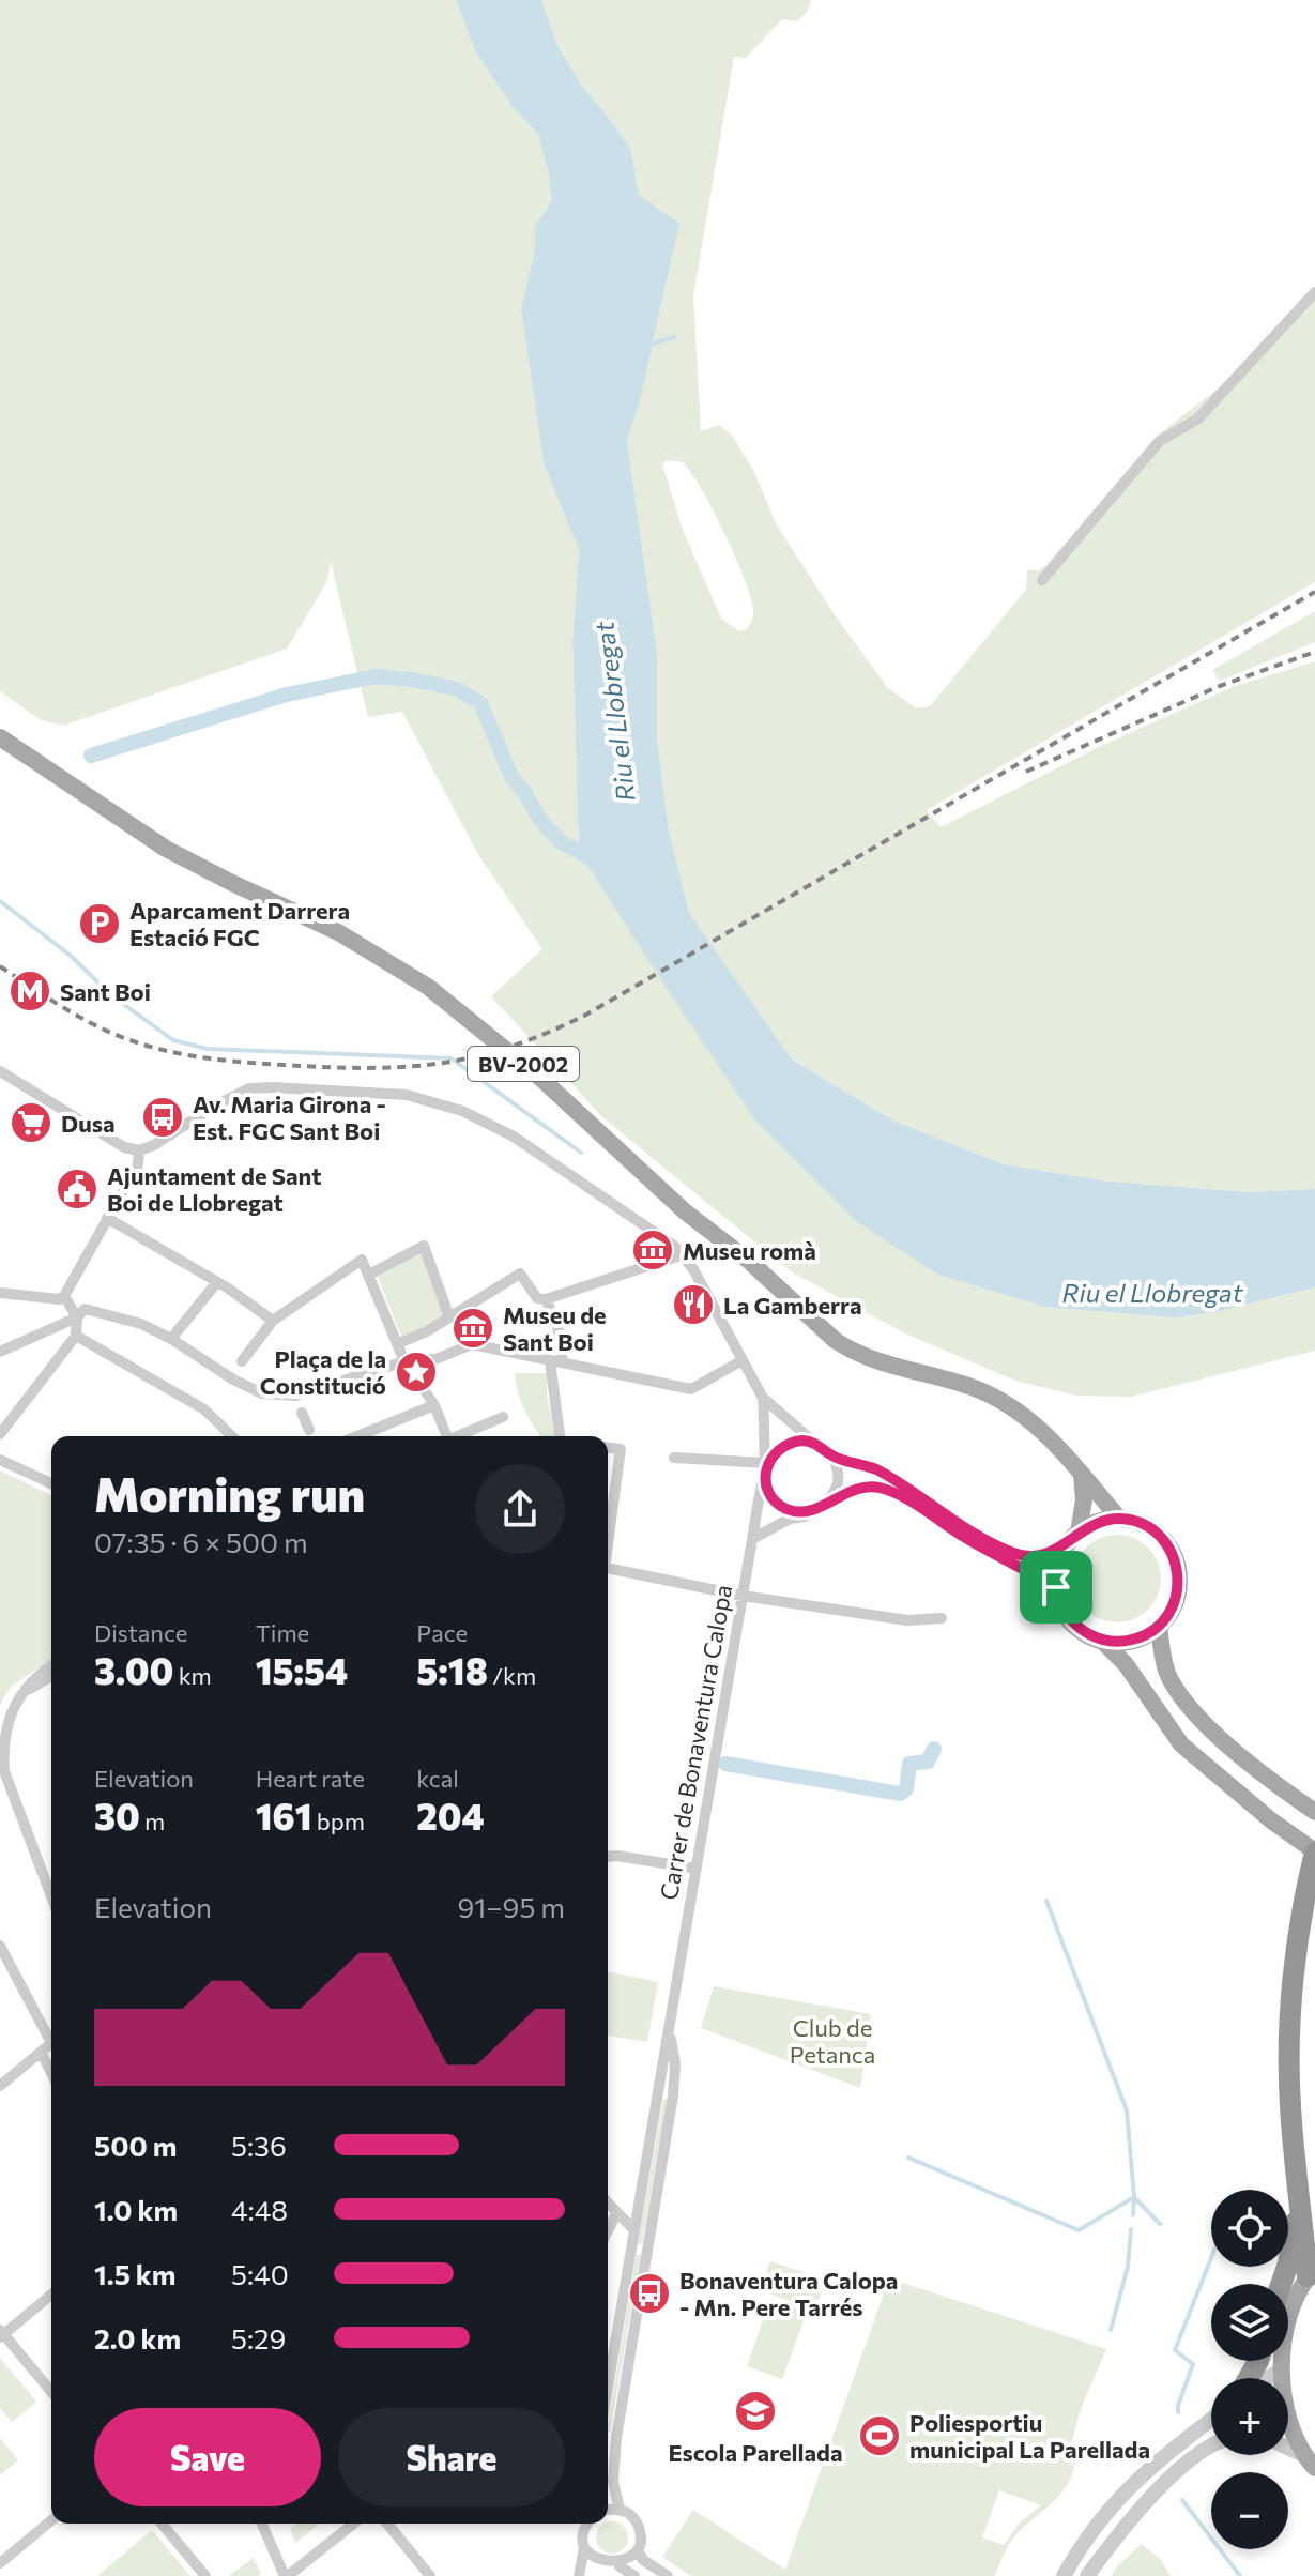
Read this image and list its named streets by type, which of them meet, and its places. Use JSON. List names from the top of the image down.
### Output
{
  "streets": {
    "main road": ["BV-2002"],
    "street": ["Carrer de Bonaventura Calopa"]
  },
  "water": ["Riu el Llobregat"],
  "parks": ["Club de Petanca"],
  "places": {
    "parking": ["Aparcament Darrera Estació FGC"],
    "metro station": ["Sant Boi"],
    "bus stop": ["Av. Maria Girona - Est. FGC Sant Boi", "Bonaventura Calopa - Mn. Pere Tarrés"],
    "supermarket": ["Dusa"],
    "public building": ["Ajuntament de Sant Boi de Llobregat"],
    "museum": ["Museu romà", "Museu de Sant Boi"],
    "restaurant": ["La Gamberra"],
    "place": ["Plaça de la Constitució"],
    "school or university": ["Escola Parellada"],
    "sports": ["Poliesportiu municipal La Parellada"]
  },
  "page": {
    "heading": ["Morning run", "07:35 · 6 × 500 m"],
    "stats": [
      ["Distance", "3.00 km"],
      ["Time", "15:54"],
      ["Pace", "5:18 /km"],
      ["Elevation", "30 m"],
      ["Heart rate", "161 bpm"],
      ["kcal", "204"]
    ],
    "chart": ["Elevation", "91–95 m"],
    "list": [
      {
        "name": "500 m",
        "note": "5:36"
      },
      {
        "name": "1.0 km",
        "note": "4:48"
      },
      {
        "name": "1.5 km",
        "note": "5:40"
      },
      {
        "name": "2.0 km",
        "note": "5:29"
      }
    ],
    "map_buttons": ["+", "−"],
    "buttons": ["Save", "Share"]
  }
}
